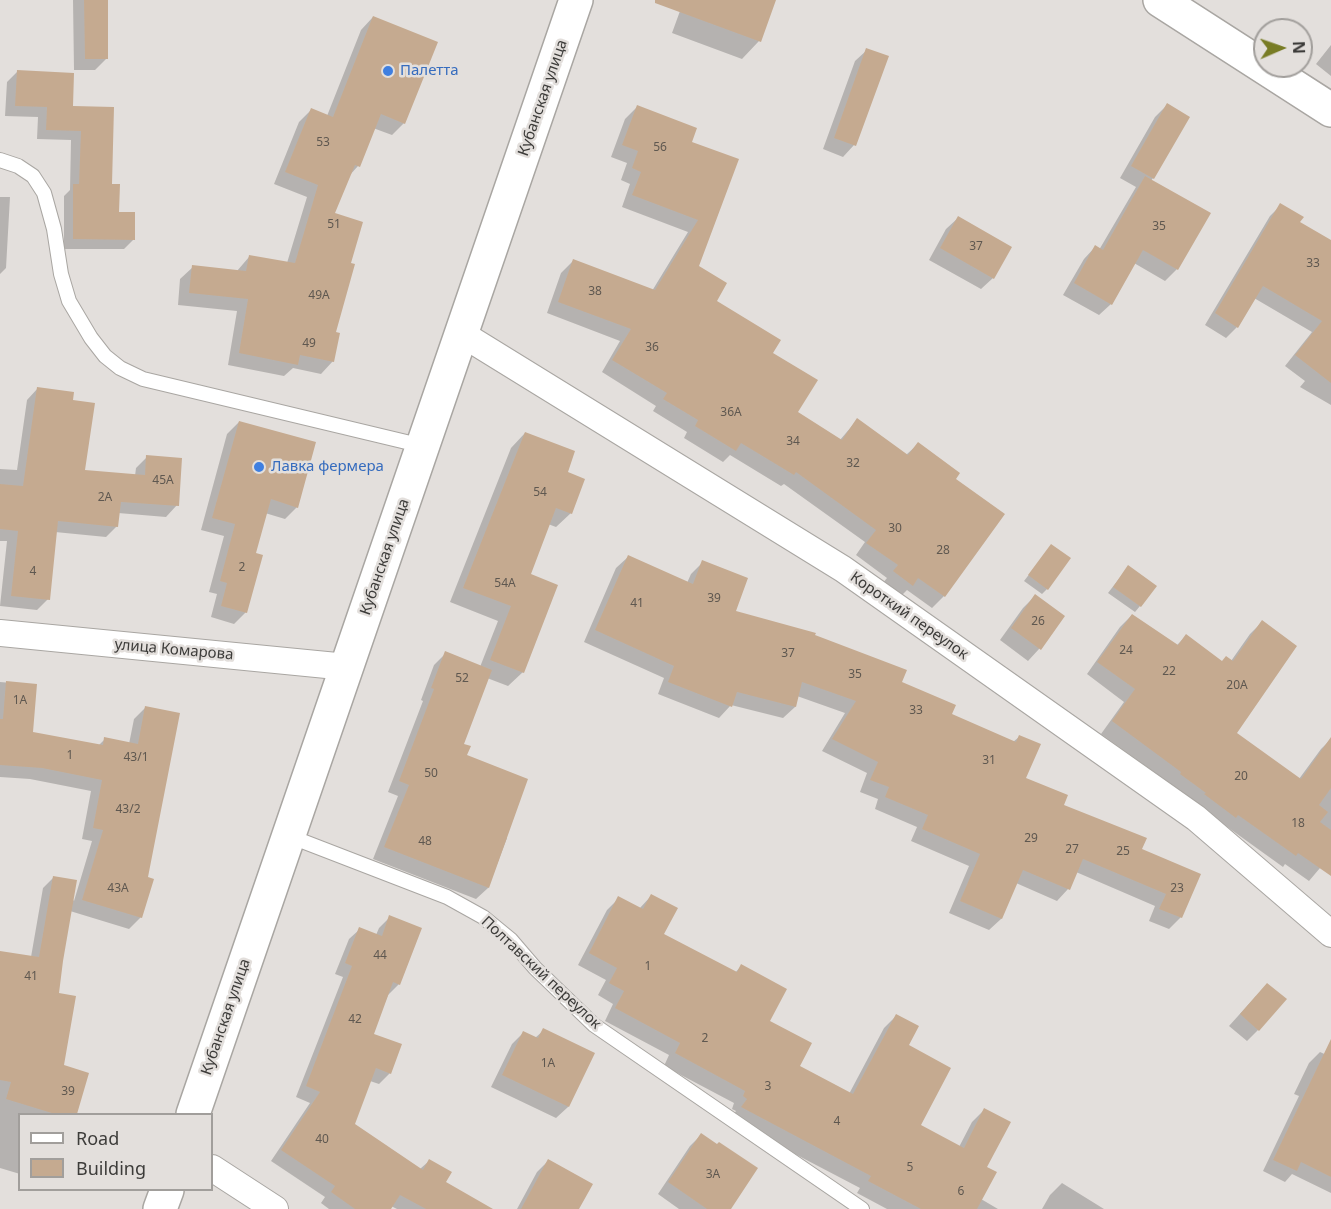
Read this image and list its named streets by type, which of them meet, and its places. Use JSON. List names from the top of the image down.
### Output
{
  "streets": {
    "street": ["Кубанская улица", "Короткий переулок", "улица Комарова"],
    "lane": ["Полтавский переулок"]
  },
  "crossings": [
    ["Кубанская улица", "Короткий переулок"],
    ["Кубанская улица", "улица Комарова"],
    ["Кубанская улица", "Полтавский переулок"]
  ],
  "places": ["Палетта", "Лавка фермера"],
  "house_numbers": [
    "53",
    "56",
    "51",
    "35",
    "37",
    "33",
    "38",
    "49А",
    "49",
    "36",
    "36А",
    "34",
    "32",
    "45А",
    "54",
    "2А",
    "30",
    "28",
    "2",
    "4",
    "54А",
    "39",
    "41",
    "26",
    "24",
    "37",
    "22",
    "35",
    "52",
    "20А",
    "1А",
    "33",
    "1",
    "43/1",
    "31",
    "50",
    "20",
    "43/2",
    "18",
    "29",
    "48",
    "27",
    "25",
    "43А",
    "23",
    "44",
    "1",
    "41",
    "42",
    "2",
    "1А",
    "3",
    "39",
    "4",
    "40",
    "5",
    "3А",
    "6"
  ],
  "legend": ["Road", "Building"],
  "north": "right"
}
